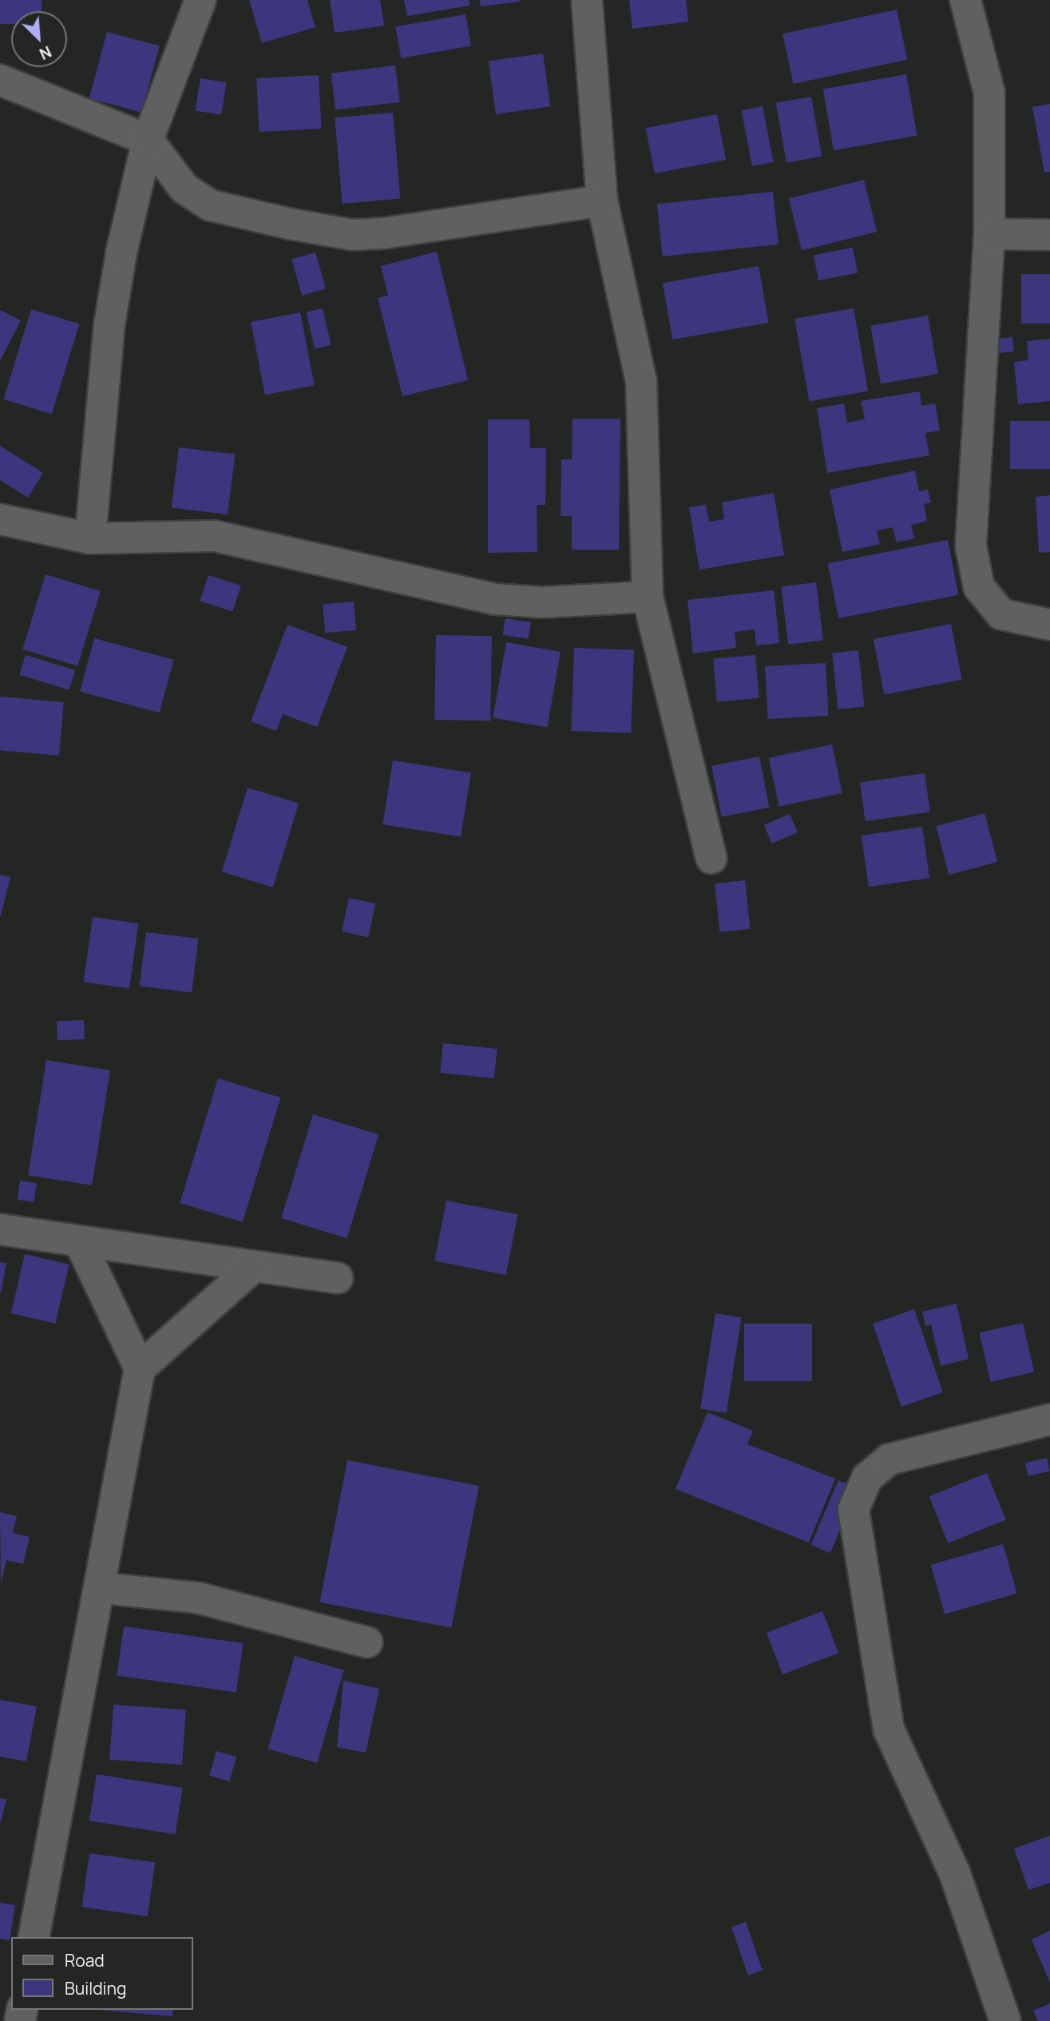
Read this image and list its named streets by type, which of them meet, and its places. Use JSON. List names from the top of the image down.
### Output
{
  "legend": ["Road", "Building"],
  "north": "bottom right"
}
